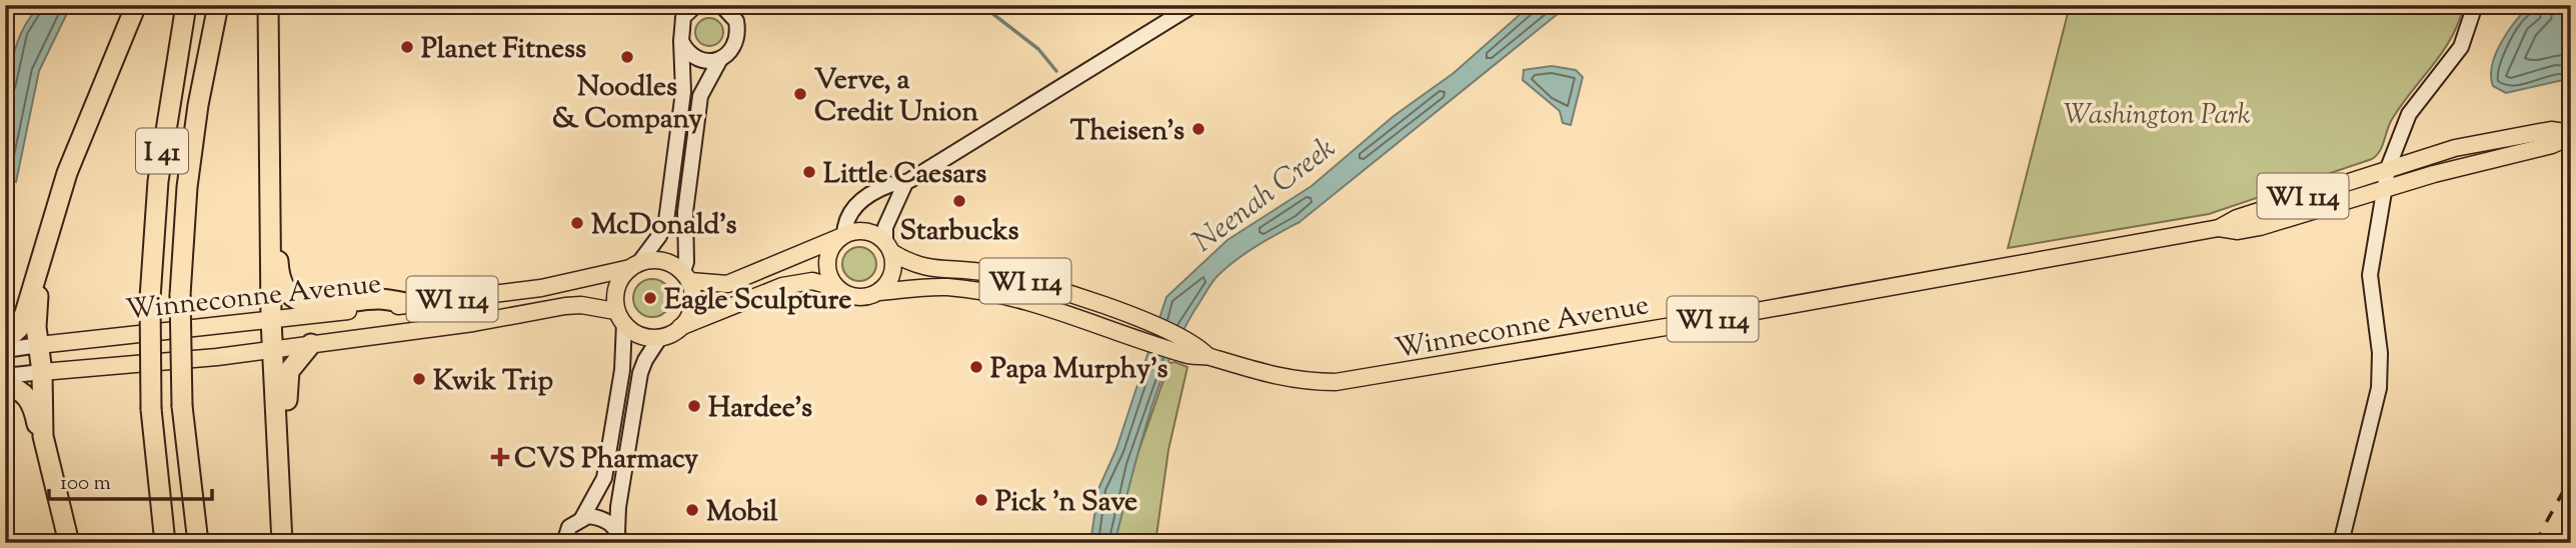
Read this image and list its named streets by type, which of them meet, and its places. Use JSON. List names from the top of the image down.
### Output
{
  "streets": {
    "highway": ["I 41"],
    "main road": ["WI 114", "Winneconne Avenue"]
  },
  "water": ["Neenah Creek"],
  "parks": ["Washington Park"],
  "places": {
    "other": [
      "Planet Fitness",
      "Noodles & Company",
      "Verve, a Credit Union",
      "Theisen's",
      "Little Caesars",
      "Starbucks",
      "McDonald's",
      "Eagle Sculpture",
      "Papa Murphy's",
      "Kwik Trip",
      "Hardee's",
      "Pick 'n Save",
      "Mobil"
    ],
    "health": ["CVS Pharmacy"]
  },
  "scale_bar": "100 m"
}
